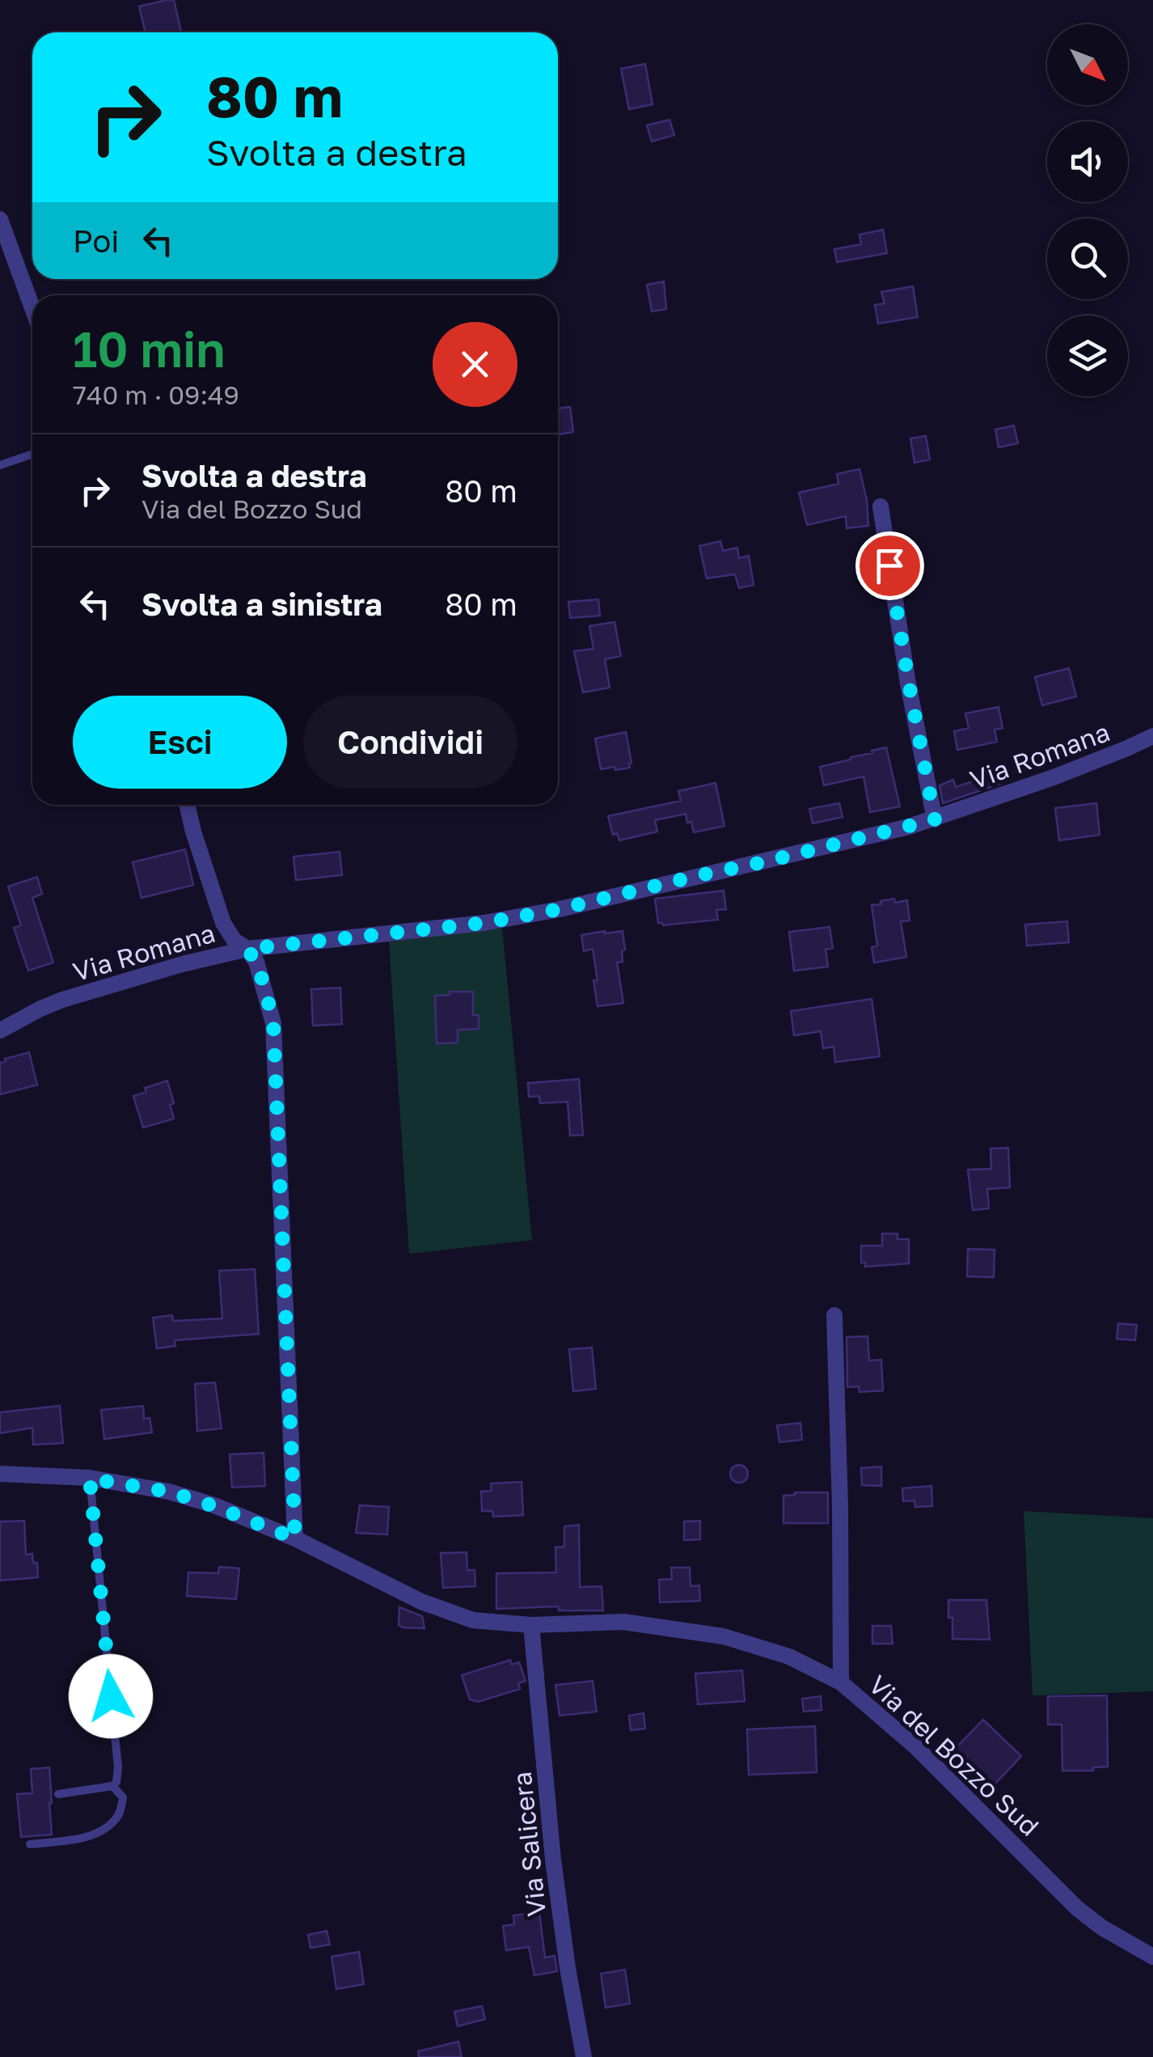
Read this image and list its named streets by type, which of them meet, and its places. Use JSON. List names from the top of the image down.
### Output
{
  "streets": {
    "street": ["Via Romana", "Via del Bozzo Sud", "Via Salicera"]
  },
  "crossings": [
    ["Via del Bozzo Sud", "Via Salicera"]
  ],
  "north": "bottom right",
  "page": {
    "turn": ["80 m", "Svolta a destra"],
    "then": "Poi",
    "heading": ["10 min", "740 m · 09:49"],
    "list": [
      {
        "name": "Svolta a destra",
        "note": "Via del Bozzo Sud",
        "value": "80 m"
      },
      {
        "name": "Svolta a sinistra",
        "value": "80 m"
      }
    ],
    "buttons": ["Esci", "Condividi"]
  }
}
